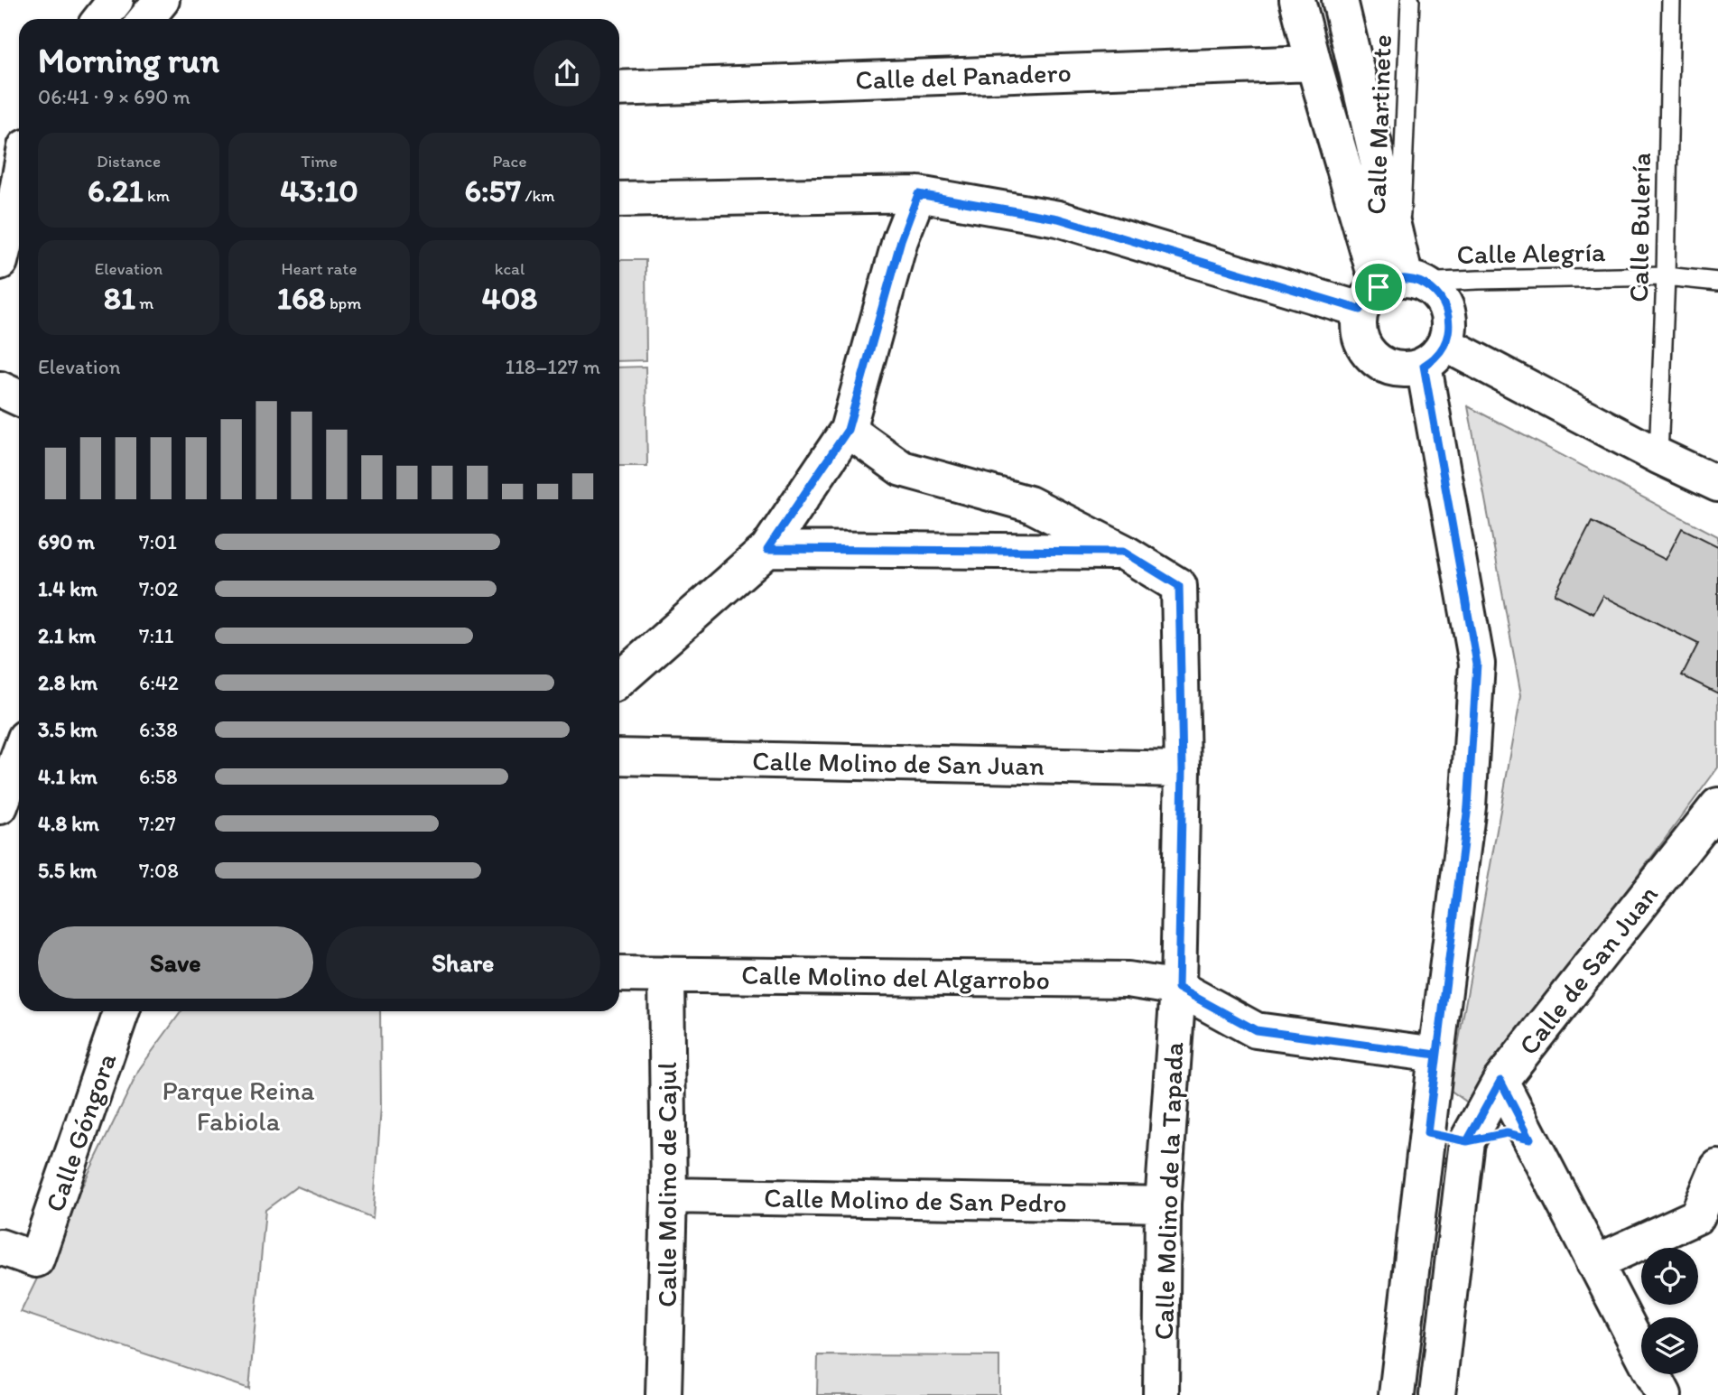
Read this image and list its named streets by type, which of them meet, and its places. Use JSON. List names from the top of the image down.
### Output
{
  "streets": {
    "street": [
      "Calle del Panadero",
      "Calle Molino de San Juan",
      "Calle de San Juan",
      "Calle Molino del Algarrobo",
      "Calle Góngora",
      "Calle Molino de Cajul",
      "Calle Molino de la Tapada",
      "Calle Molino de San Pedro"
    ],
    "lane": ["Calle Martinete", "Calle Bulería", "Calle Alegría"]
  },
  "crossings": [
    ["Calle Martinete", "Calle Alegría"],
    ["Calle Bulería", "Calle Alegría"],
    ["Calle Molino de San Juan", "Calle Molino de la Tapada"],
    ["Calle Molino del Algarrobo", "Calle Molino de Cajul"],
    ["Calle Molino del Algarrobo", "Calle Molino de la Tapada"],
    ["Calle Molino de Cajul", "Calle Molino de San Pedro"],
    ["Calle Molino de la Tapada", "Calle Molino de San Pedro"]
  ],
  "parks": ["Parque Reina Fabiola"],
  "page": {
    "heading": ["Morning run", "06:41 · 9 × 690 m"],
    "stats": [
      ["Distance", "6.21 km"],
      ["Time", "43:10"],
      ["Pace", "6:57 /km"],
      ["Elevation", "81 m"],
      ["Heart rate", "168 bpm"],
      ["kcal", "408"]
    ],
    "chart": ["Elevation", "118–127 m"],
    "list": [
      {
        "name": "690 m",
        "note": "7:01"
      },
      {
        "name": "1.4 km",
        "note": "7:02"
      },
      {
        "name": "2.1 km",
        "note": "7:11"
      },
      {
        "name": "2.8 km",
        "note": "6:42"
      },
      {
        "name": "3.5 km",
        "note": "6:38"
      },
      {
        "name": "4.1 km",
        "note": "6:58"
      },
      {
        "name": "4.8 km",
        "note": "7:27"
      },
      {
        "name": "5.5 km",
        "note": "7:08"
      }
    ],
    "buttons": ["Save", "Share"]
  }
}
